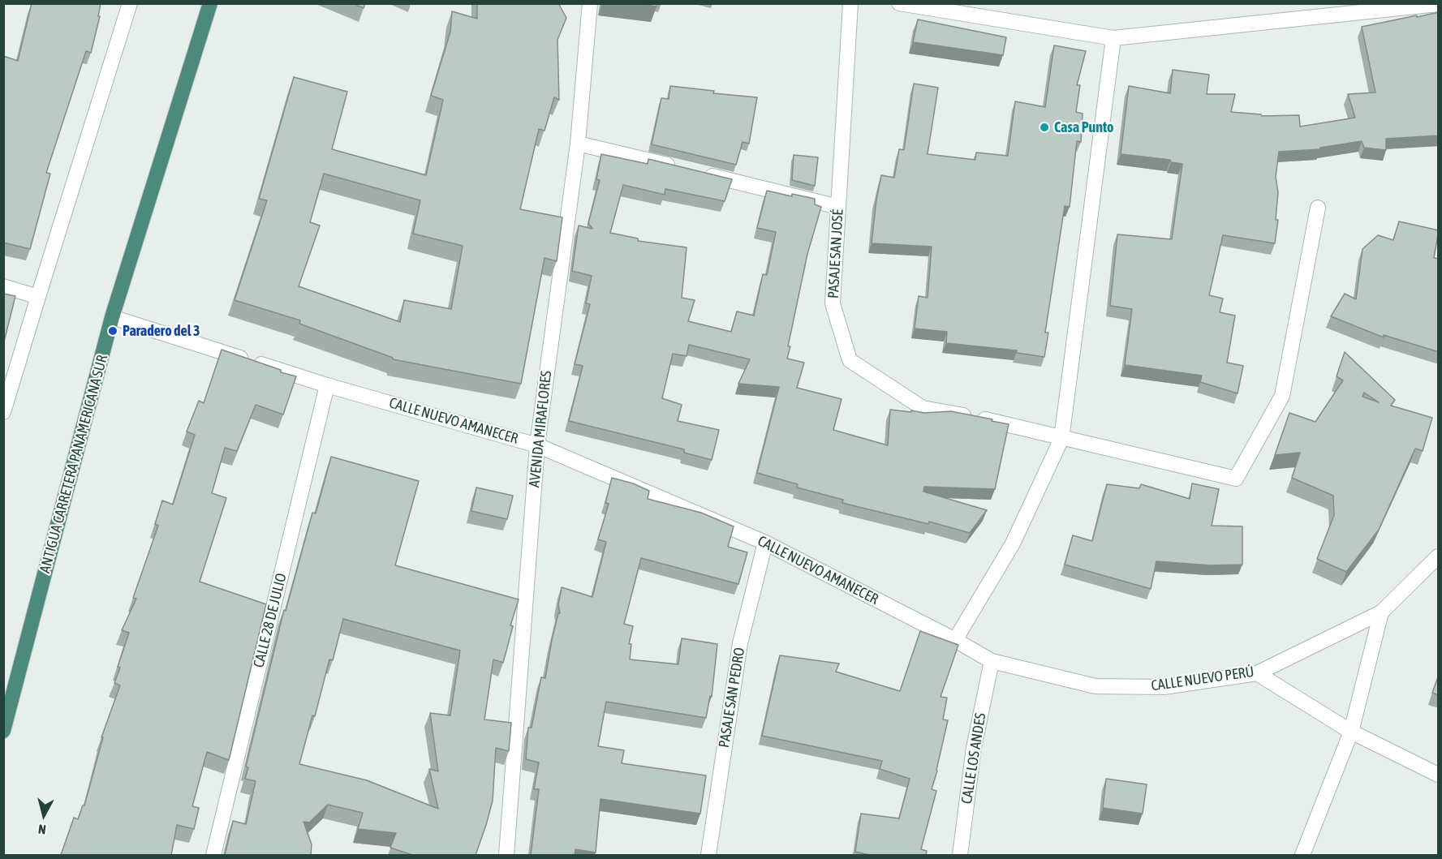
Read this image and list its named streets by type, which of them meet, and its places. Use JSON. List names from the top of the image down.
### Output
{
  "streets": {
    "highway": ["ANTIGUA CARRETERA PANAMERICANA SUR"],
    "street": [
      "PASAJE SAN JOSÉ",
      "CALLE NUEVO AMANECER",
      "AVENIDA MIRAFLORES",
      "CALLE 28 DE JULIO",
      "CALLE NUEVO PERÚ",
      "PASAJE SAN PEDRO",
      "CALLE LOS ANDES"
    ]
  },
  "crossings": [
    ["CALLE NUEVO AMANECER", "AVENIDA MIRAFLORES"],
    ["CALLE NUEVO AMANECER", "ANTIGUA CARRETERA PANAMERICANA SUR"],
    ["CALLE NUEVO AMANECER", "CALLE 28 DE JULIO"],
    ["CALLE NUEVO AMANECER", "CALLE NUEVO PERÚ"],
    ["CALLE NUEVO AMANECER", "PASAJE SAN PEDRO"],
    ["CALLE NUEVO AMANECER", "CALLE LOS ANDES"],
    ["CALLE NUEVO PERÚ", "CALLE LOS ANDES"]
  ],
  "places": ["Casa Punto", "Paradero del 3"],
  "north": "bottom"
}
